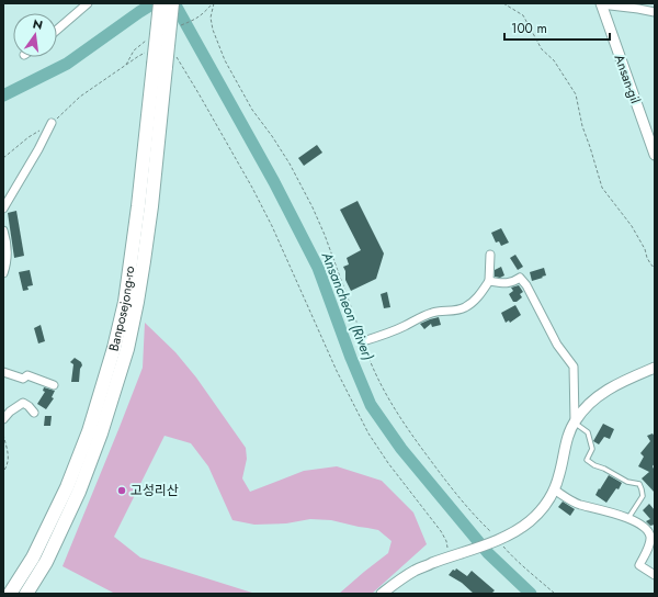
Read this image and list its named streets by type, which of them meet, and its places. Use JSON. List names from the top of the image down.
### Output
{
  "streets": {
    "highway": ["Banposejong-ro"],
    "street": ["Ansan-gil"]
  },
  "water": ["Ansancheon (River)"],
  "places": ["고성리산"],
  "scale_bar": "100 m",
  "north": "top"
}
